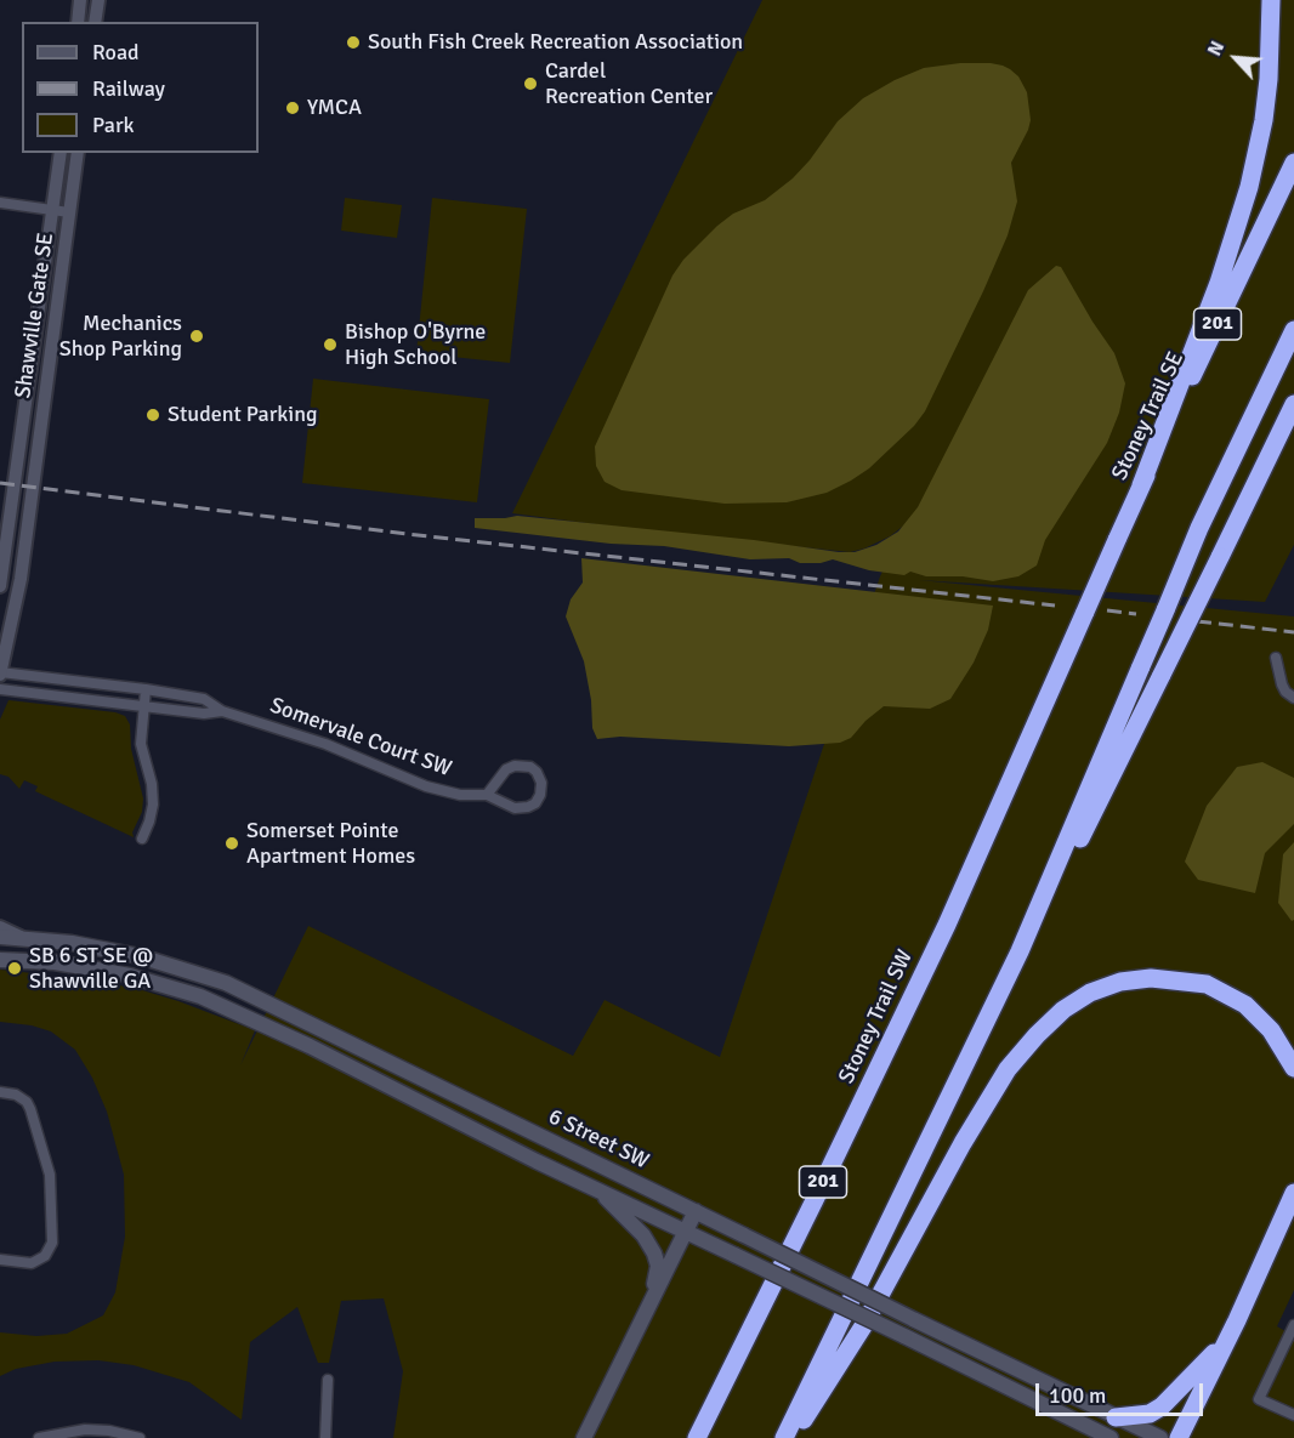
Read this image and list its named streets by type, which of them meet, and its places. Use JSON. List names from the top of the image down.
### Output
{
  "streets": {
    "highway": ["201", "Stoney Trail SE", "Stoney Trail SW"],
    "main road": ["6 Street SW"],
    "street": ["Shawville Gate SE", "Somervale Court SW"]
  },
  "crossings": [
    ["Shawville Gate SE", "Somervale Court SW"],
    ["Stoney Trail SE", "Stoney Trail SW"]
  ],
  "places": [
    "South Fish Creek Recreation Association",
    "Cardel Recreation Center",
    "YMCA",
    "Mechanics Shop Parking",
    "Bishop O'Byrne High School",
    "Student Parking",
    "Somerset Pointe Apartment Homes",
    "SB 6 ST SE @ Shawville GA"
  ],
  "legend": ["Road", "Railway", "Park"],
  "scale_bar": "100 m",
  "north": "top left"
}
